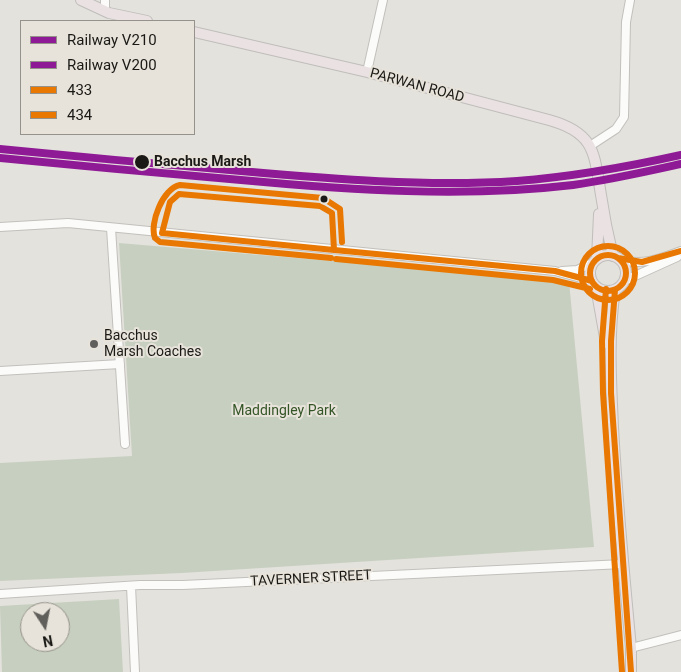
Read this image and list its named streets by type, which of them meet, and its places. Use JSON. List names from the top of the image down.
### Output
{
  "streets": {
    "main road": ["PARWAN ROAD"],
    "street": ["TAVERNER STREET"]
  },
  "parks": ["Maddingley Park"],
  "places": ["Bacchus Marsh", "Bacchus Marsh Coaches"],
  "lines": [
    "rail line V210",
    "rail line V200",
    "transit line 434",
    "transit line 433"
  ],
  "legend": [
    "Railway V210",
    "Railway V200",
    "433",
    "434"
  ],
  "north": "bottom"
}
